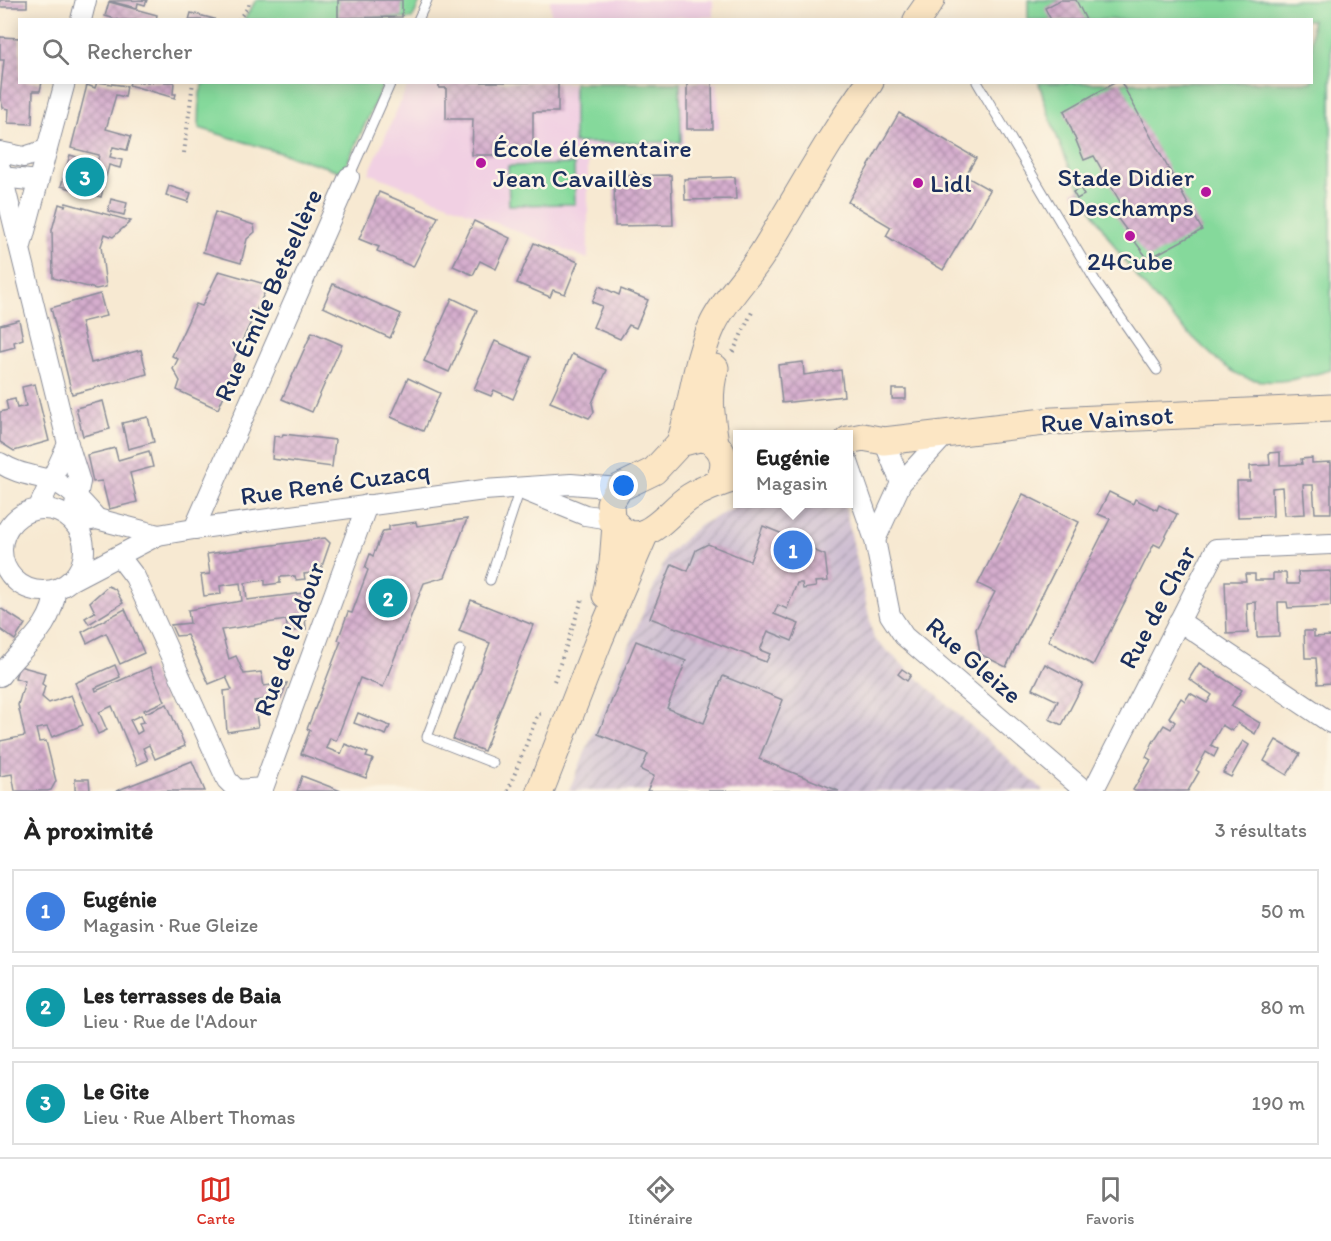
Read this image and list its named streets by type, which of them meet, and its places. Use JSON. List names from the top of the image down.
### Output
{
  "streets": {
    "main road": ["Rue Vainsot"],
    "street": [
      "Rue Émile Betsellère",
      "Rue René Cuzacq",
      "Rue de Char",
      "Rue de l'Adour",
      "Rue Gleize"
    ]
  },
  "crossings": [
    ["Rue Émile Betsellère", "Rue René Cuzacq"],
    ["Rue René Cuzacq", "Rue de l'Adour"]
  ],
  "places": [
    "École élémentaire Jean Cavaillès",
    "Lidl",
    "Stade Didier Deschamps",
    "24Cube"
  ],
  "page": {
    "search": "Rechercher",
    "pins": ["3", "1", "2"],
    "popup": ["Eugénie", "Magasin"],
    "heading": ["À proximité", "3 résultats"],
    "list": [
      {
        "mark": "1",
        "name": "Eugénie",
        "note": "Magasin · Rue Gleize",
        "value": "50 m"
      },
      {
        "mark": "2",
        "name": "Les terrasses de Baia",
        "note": "Lieu · Rue de l'Adour",
        "value": "80 m"
      },
      {
        "mark": "3",
        "name": "Le Gite",
        "note": "Lieu · Rue Albert Thomas",
        "value": "190 m"
      }
    ],
    "nav": ["Carte", "Itinéraire", "Favoris"]
  }
}
